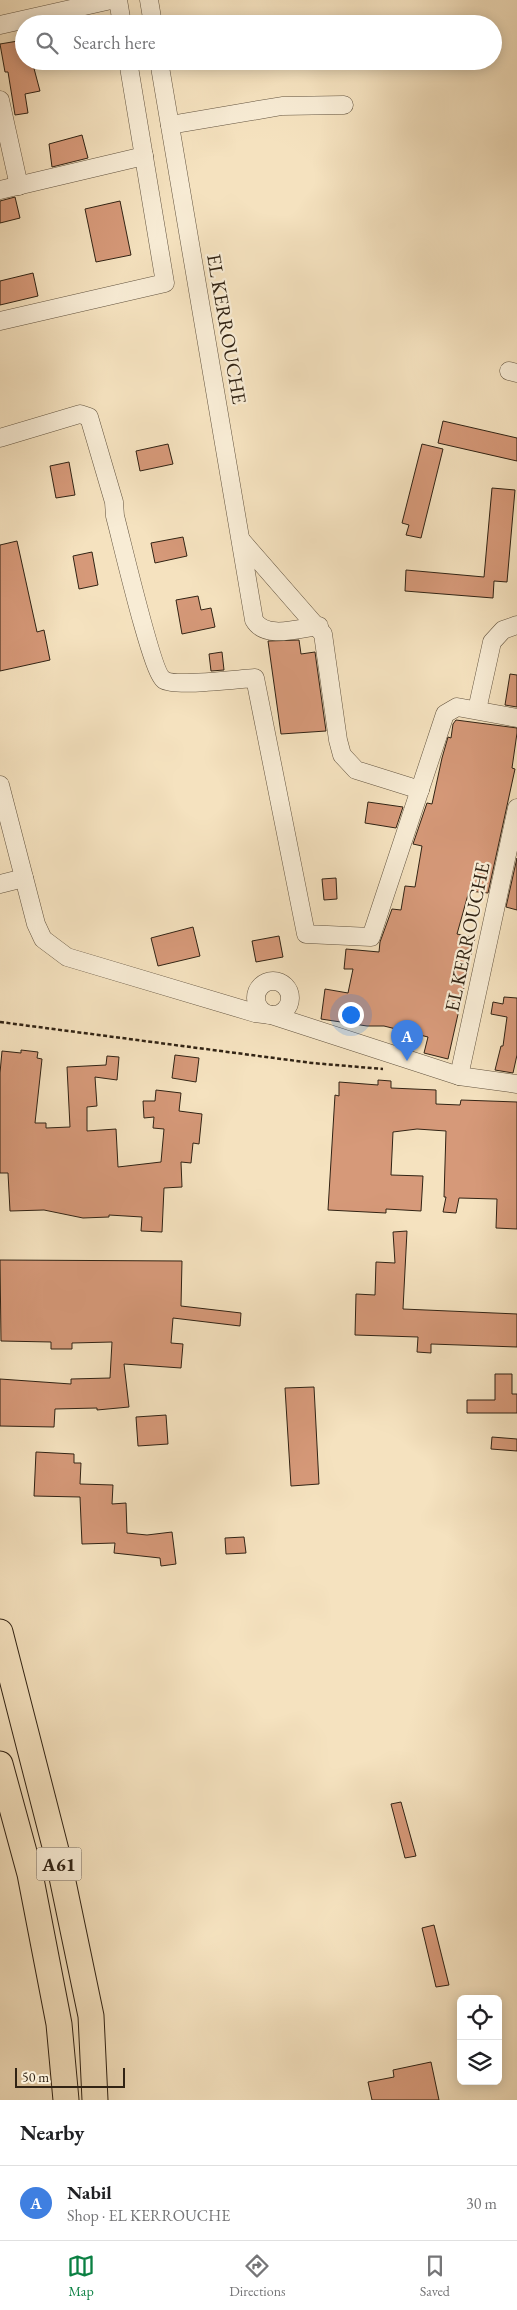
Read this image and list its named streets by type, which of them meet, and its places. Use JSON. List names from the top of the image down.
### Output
{
  "streets": {
    "highway": ["A61"],
    "street": ["EL KERROUCHE"]
  },
  "scale_bar": "50 m",
  "page": {
    "search": "Search here",
    "pins": "A",
    "scale": "50 m",
    "heading": "Nearby",
    "list": [
      {
        "mark": "A",
        "name": "Nabil",
        "note": "Shop · EL KERROUCHE",
        "value": "30 m"
      }
    ],
    "nav": ["Map", "Directions", "Saved"]
  }
}
